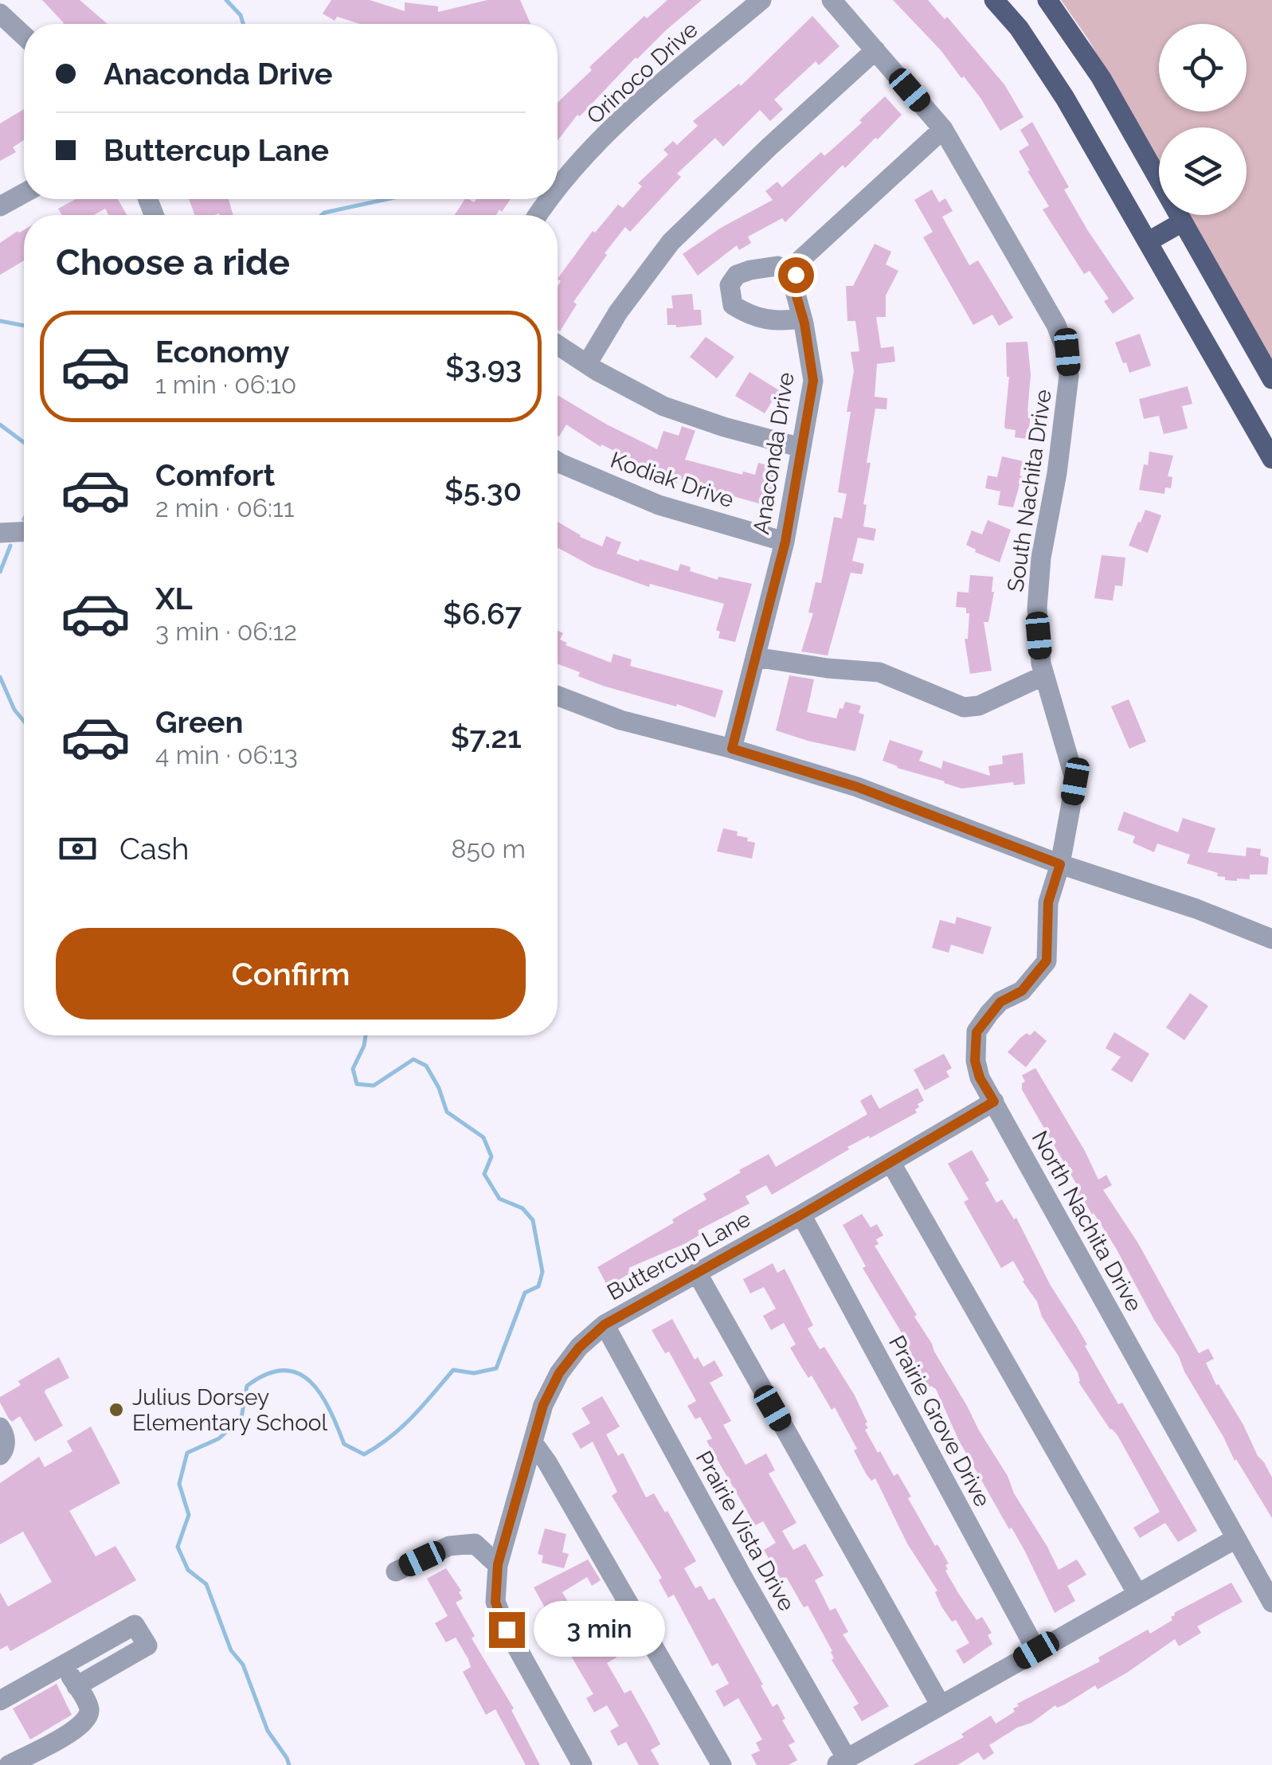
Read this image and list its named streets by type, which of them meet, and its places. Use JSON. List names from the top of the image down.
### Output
{
  "streets": {
    "street": [
      "Orinoco Drive",
      "Anaconda Drive",
      "Kodiak Drive",
      "South Nachita Drive",
      "North Nachita Drive",
      "Buttercup Lane",
      "Prairie Grove Drive",
      "Prairie Vista Drive"
    ]
  },
  "crossings": [
    ["Anaconda Drive", "Kodiak Drive"],
    ["South Nachita Drive", "North Nachita Drive"],
    ["North Nachita Drive", "Buttercup Lane"],
    ["Buttercup Lane", "Prairie Grove Drive"],
    ["Buttercup Lane", "Prairie Vista Drive"]
  ],
  "places": ["Julius Dorsey Elementary School"],
  "page": {
    "banner": ["Anaconda Drive", "Buttercup Lane"],
    "heading": "Choose a ride",
    "list": [
      {
        "name": "Economy",
        "note": "1 min · 06:10",
        "value": "$3.93"
      },
      {
        "name": "Comfort",
        "note": "2 min · 06:11",
        "value": "$5.30"
      },
      {
        "name": "XL",
        "note": "3 min · 06:12",
        "value": "$6.67"
      },
      {
        "name": "Green",
        "note": "4 min · 06:13",
        "value": "$7.21"
      }
    ],
    "pay": ["Cash", "850 m"],
    "buttons": "Confirm",
    "bubble": "3 min"
  }
}
